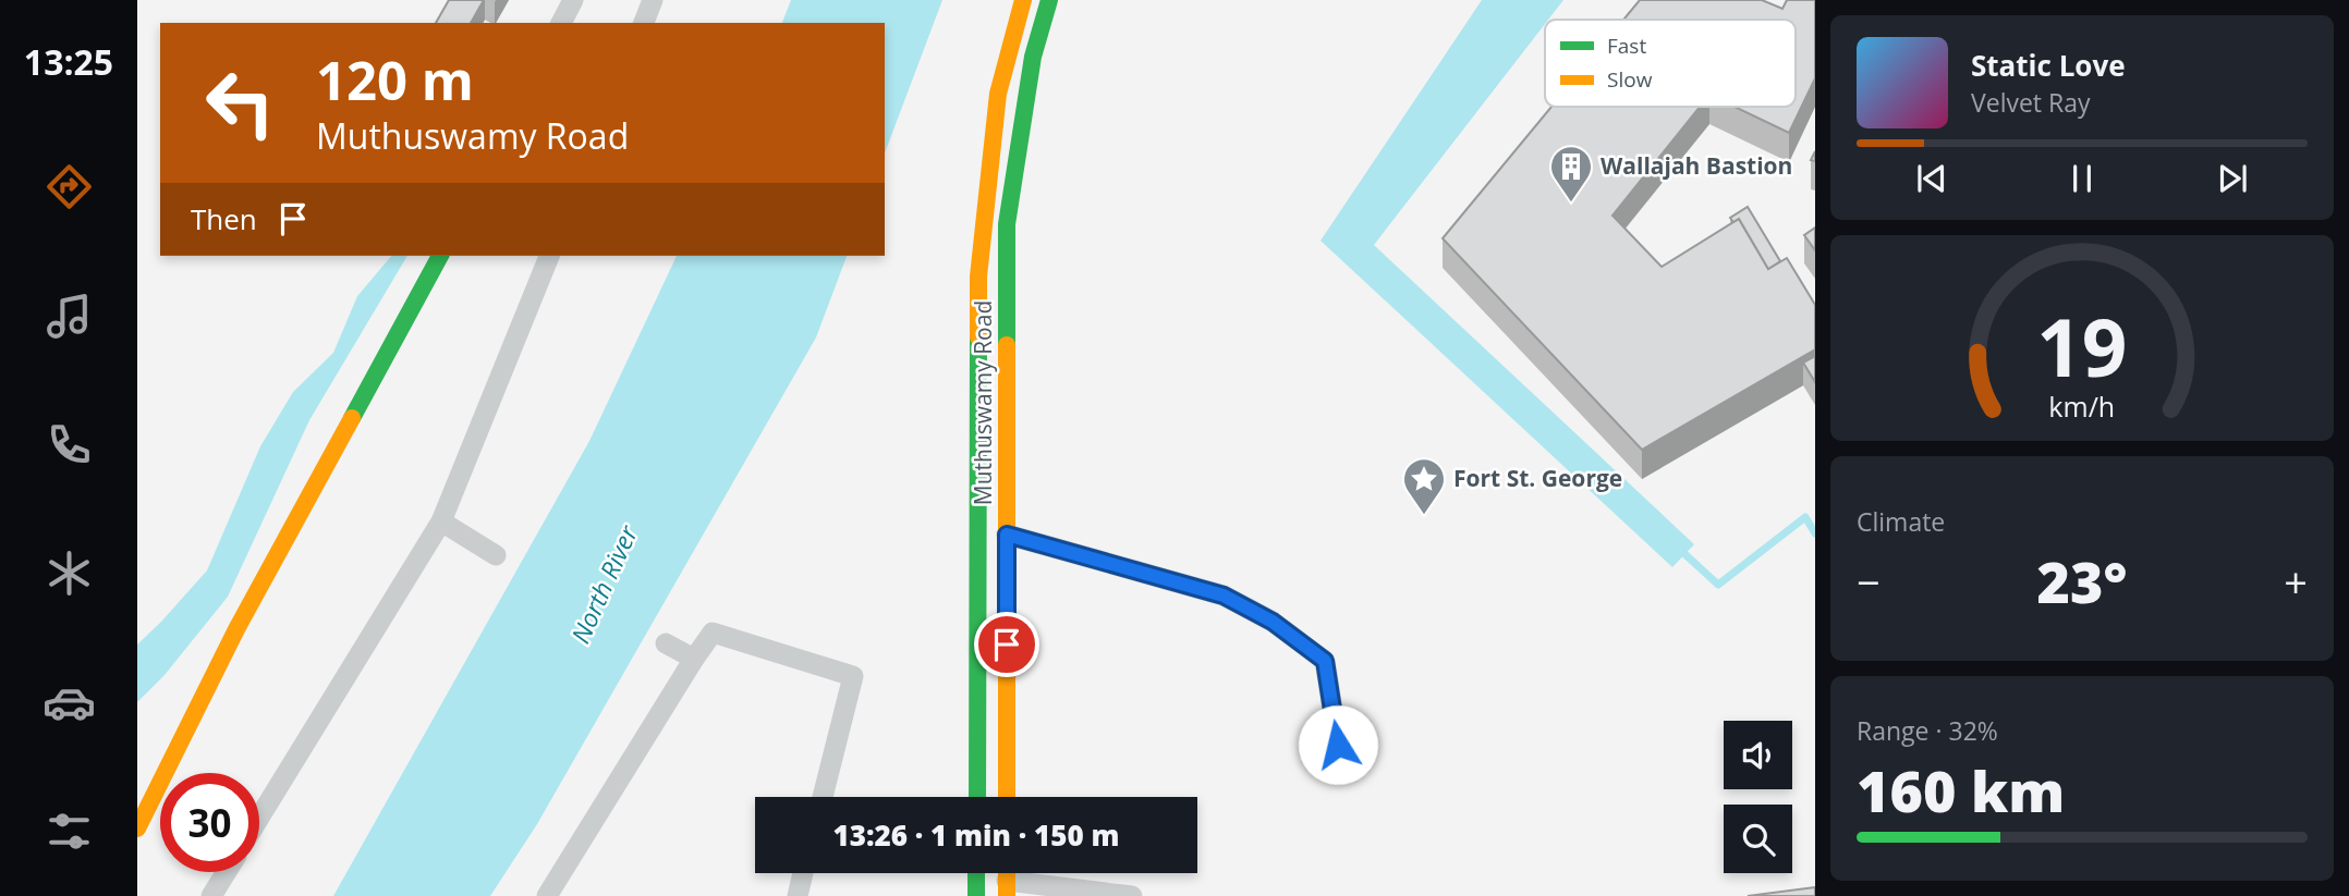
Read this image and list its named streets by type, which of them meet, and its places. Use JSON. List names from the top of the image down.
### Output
{
  "streets": {
    "main road": ["Muthuswamy Road"]
  },
  "water": ["North River"],
  "places": {
    "building": ["Wallajah Bastion"],
    "place": ["Fort St. George"]
  },
  "legend": ["Fast", "Slow"],
  "page": {
    "tabs": "13:25",
    "turn": ["120 m", "Muthuswamy Road"],
    "song": ["Static Love", "Velvet Ray"],
    "then": "Then",
    "tile": [
      "Climate",
      ["Range · 32%", "160 km"]
    ],
    "heat": ["−", "23°", "+"],
    "limit": "30",
    "trip": "13:26 · 1 min · 150 m",
    "gauge": ["19", "km/h"]
  }
}
